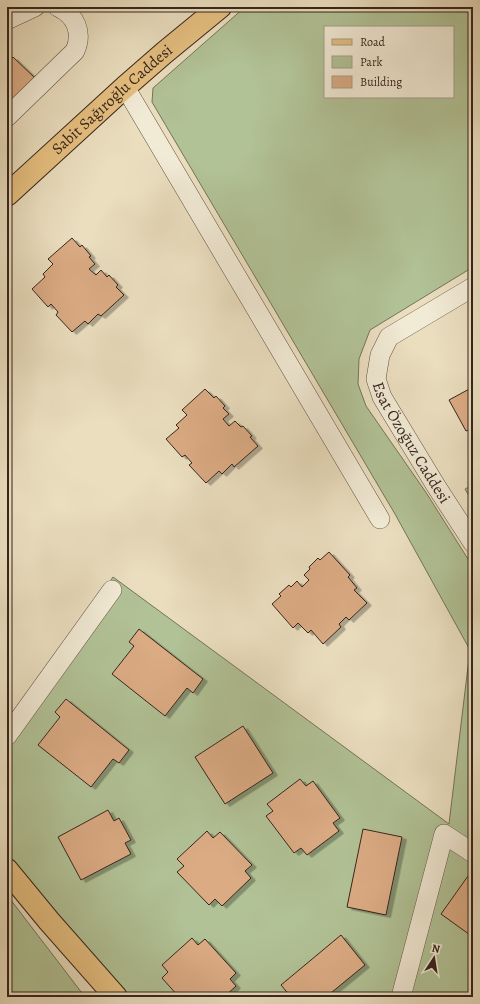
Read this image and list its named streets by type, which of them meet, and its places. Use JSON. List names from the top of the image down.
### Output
{
  "streets": {
    "main road": ["Sabit Sağıroğlu Caddesi"],
    "street": ["Esat Özoğuz Caddesi"]
  },
  "legend": ["Road", "Park", "Building"],
  "north": "top"
}
